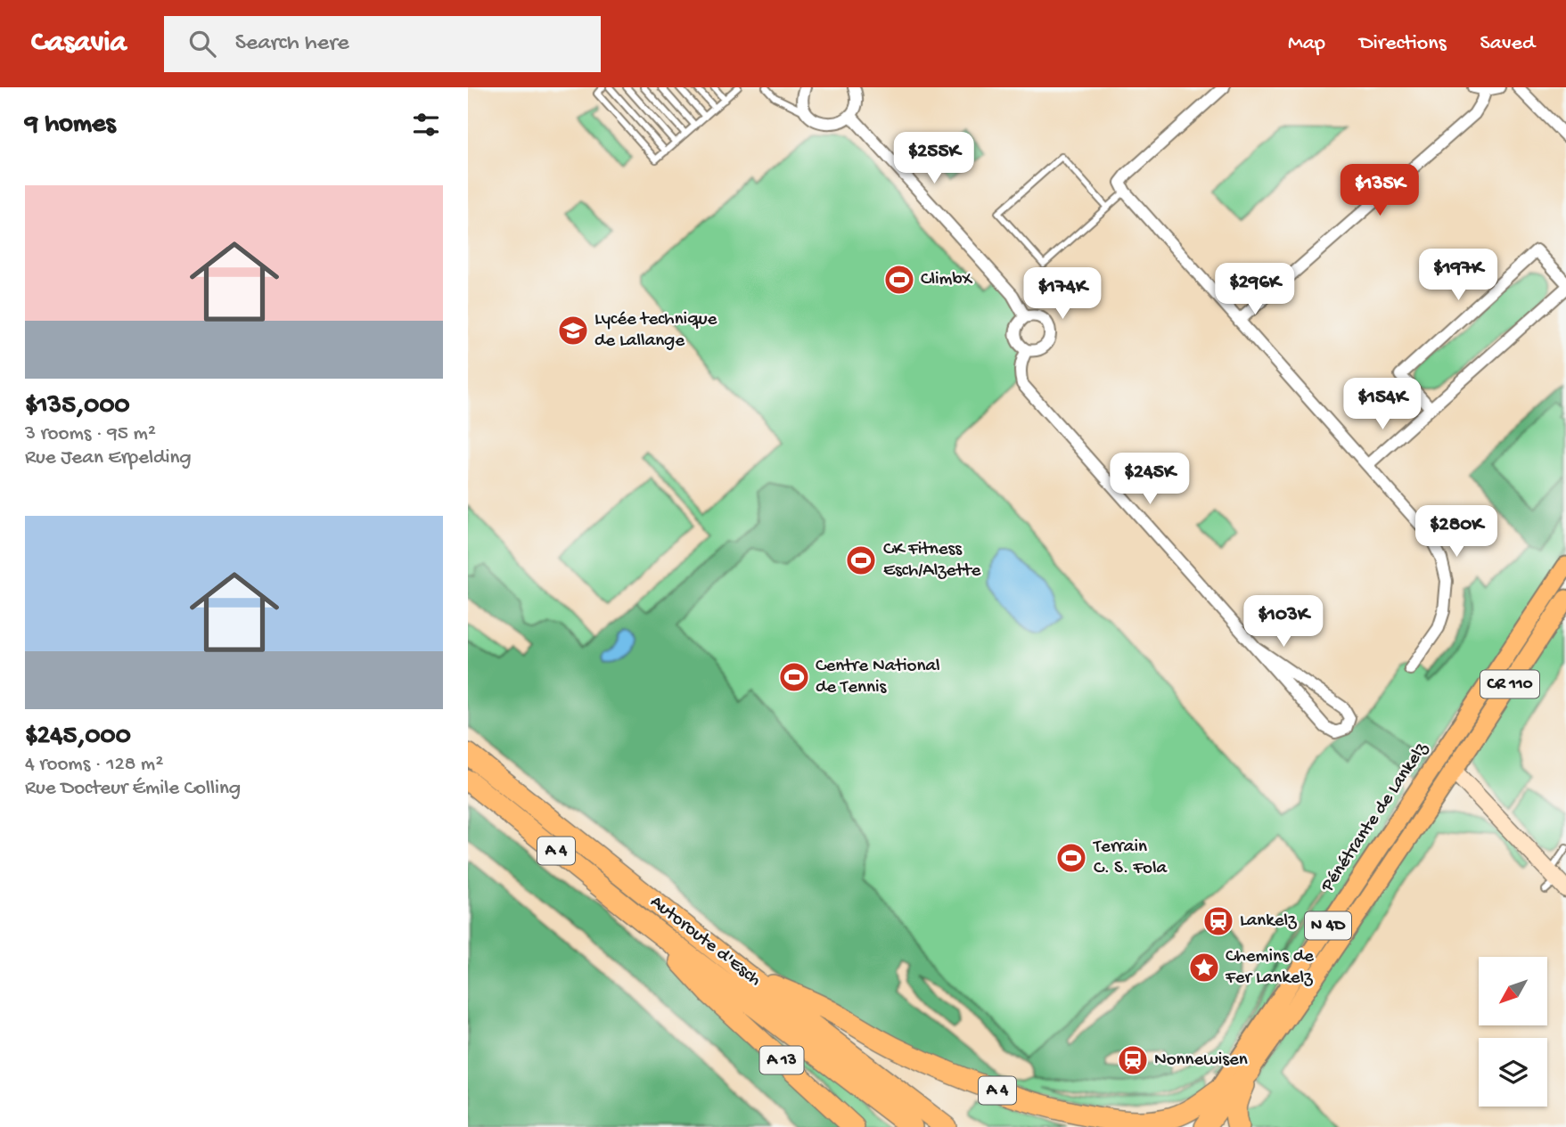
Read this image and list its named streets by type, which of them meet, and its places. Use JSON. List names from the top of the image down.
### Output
{
  "streets": {
    "highway": ["A 4", "Autoroute d'Esch", "A 13"],
    "main road": ["CR 110", "Pénétrante de Lankelz", "N 4D"]
  },
  "crossings": [
    ["Pénétrante de Lankelz", "A 4"],
    ["A 4", "Autoroute d'Esch"],
    ["Autoroute d'Esch", "A 13"]
  ],
  "places": {
    "sports": [
      "ClimbX",
      "CK Fitness Esch/Alzette",
      "Centre National de Tennis",
      "Terrain C. S. Fola"
    ],
    "school or university": ["Lycée technique de Lallange"],
    "station": ["Lankelz", "Nonnewisen"],
    "place": ["Chemins de Fer Lankelz"]
  },
  "north": "bottom left",
  "page": {
    "header": "Casavia",
    "search": "Search here",
    "nav": ["Map", "Directions", "Saved"],
    "heading": "9 homes",
    "price": [
      "$255K",
      "$135K",
      "$197K",
      "$296K",
      "$174K",
      "$154K",
      "$245K",
      "$280K",
      "$103K"
    ],
    "list": [
      {
        "name": "$135,000",
        "note": "3 rooms · 95 m² · Rue Jean Erpelding"
      },
      {
        "name": "$245,000",
        "note": "4 rooms · 128 m² · Rue Docteur Émile Colling"
      }
    ]
  }
}
